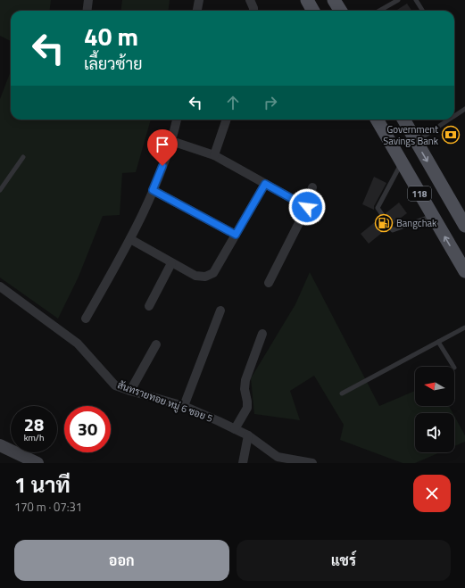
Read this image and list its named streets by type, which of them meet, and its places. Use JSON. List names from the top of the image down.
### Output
{
  "streets": {
    "main road": ["118"],
    "street": ["สันทรายทอย หมู่ 6 ซอย 5"]
  },
  "places": {
    "bank": ["Government Savings Bank"],
    "fuel station": ["Bangchak"]
  },
  "north": "left",
  "page": {
    "turn": ["40 m", "เลี้ยวซ้าย"],
    "speed": "28 km/h",
    "limit": "30",
    "heading": ["1 นาที", "170 m · 07:31"],
    "buttons": ["ออก", "แชร์"]
  }
}
